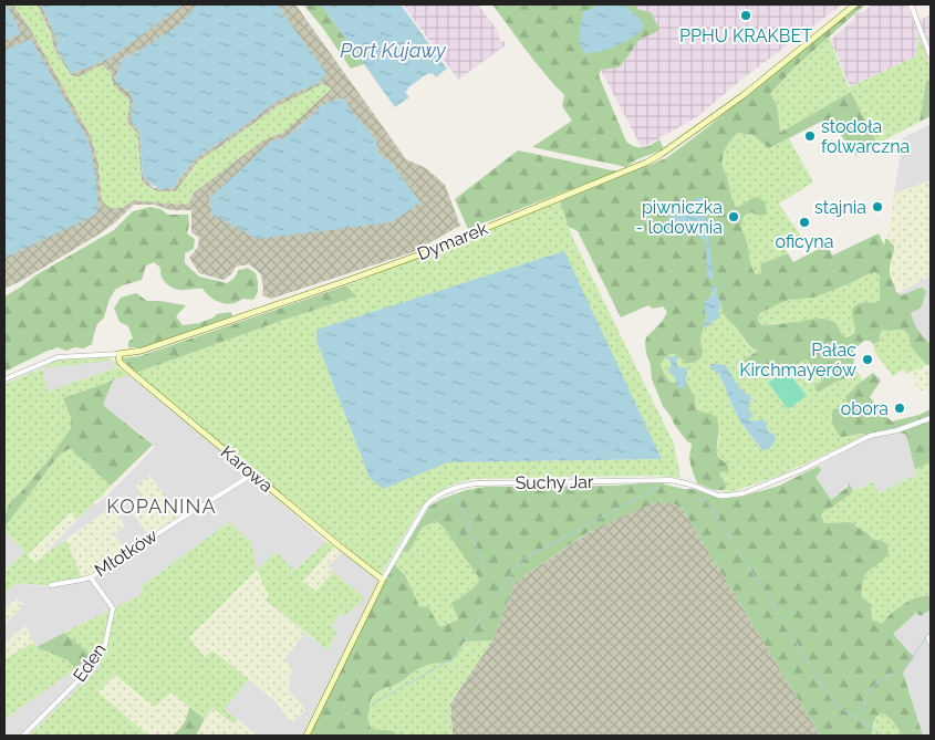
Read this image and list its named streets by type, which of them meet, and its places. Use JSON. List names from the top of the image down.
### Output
{
  "streets": {
    "street": [
      "Dymarek",
      "Karowa",
      "Suchy Jar",
      "Młotków",
      "Eden"
    ]
  },
  "crossings": [
    ["Dymarek", "Karowa"],
    ["Karowa", "Suchy Jar"],
    ["Karowa", "Młotków"],
    ["Młotków", "Eden"]
  ],
  "districts": ["KOPANINA"],
  "water": ["Port Kujawy"],
  "places": [
    "PPHU KRAKBET",
    "stodoła folwarczna",
    "stajnia",
    "piwniczka - lodownia",
    "oficyna",
    "Pałac Kirchmayerów",
    "obora"
  ]
}
